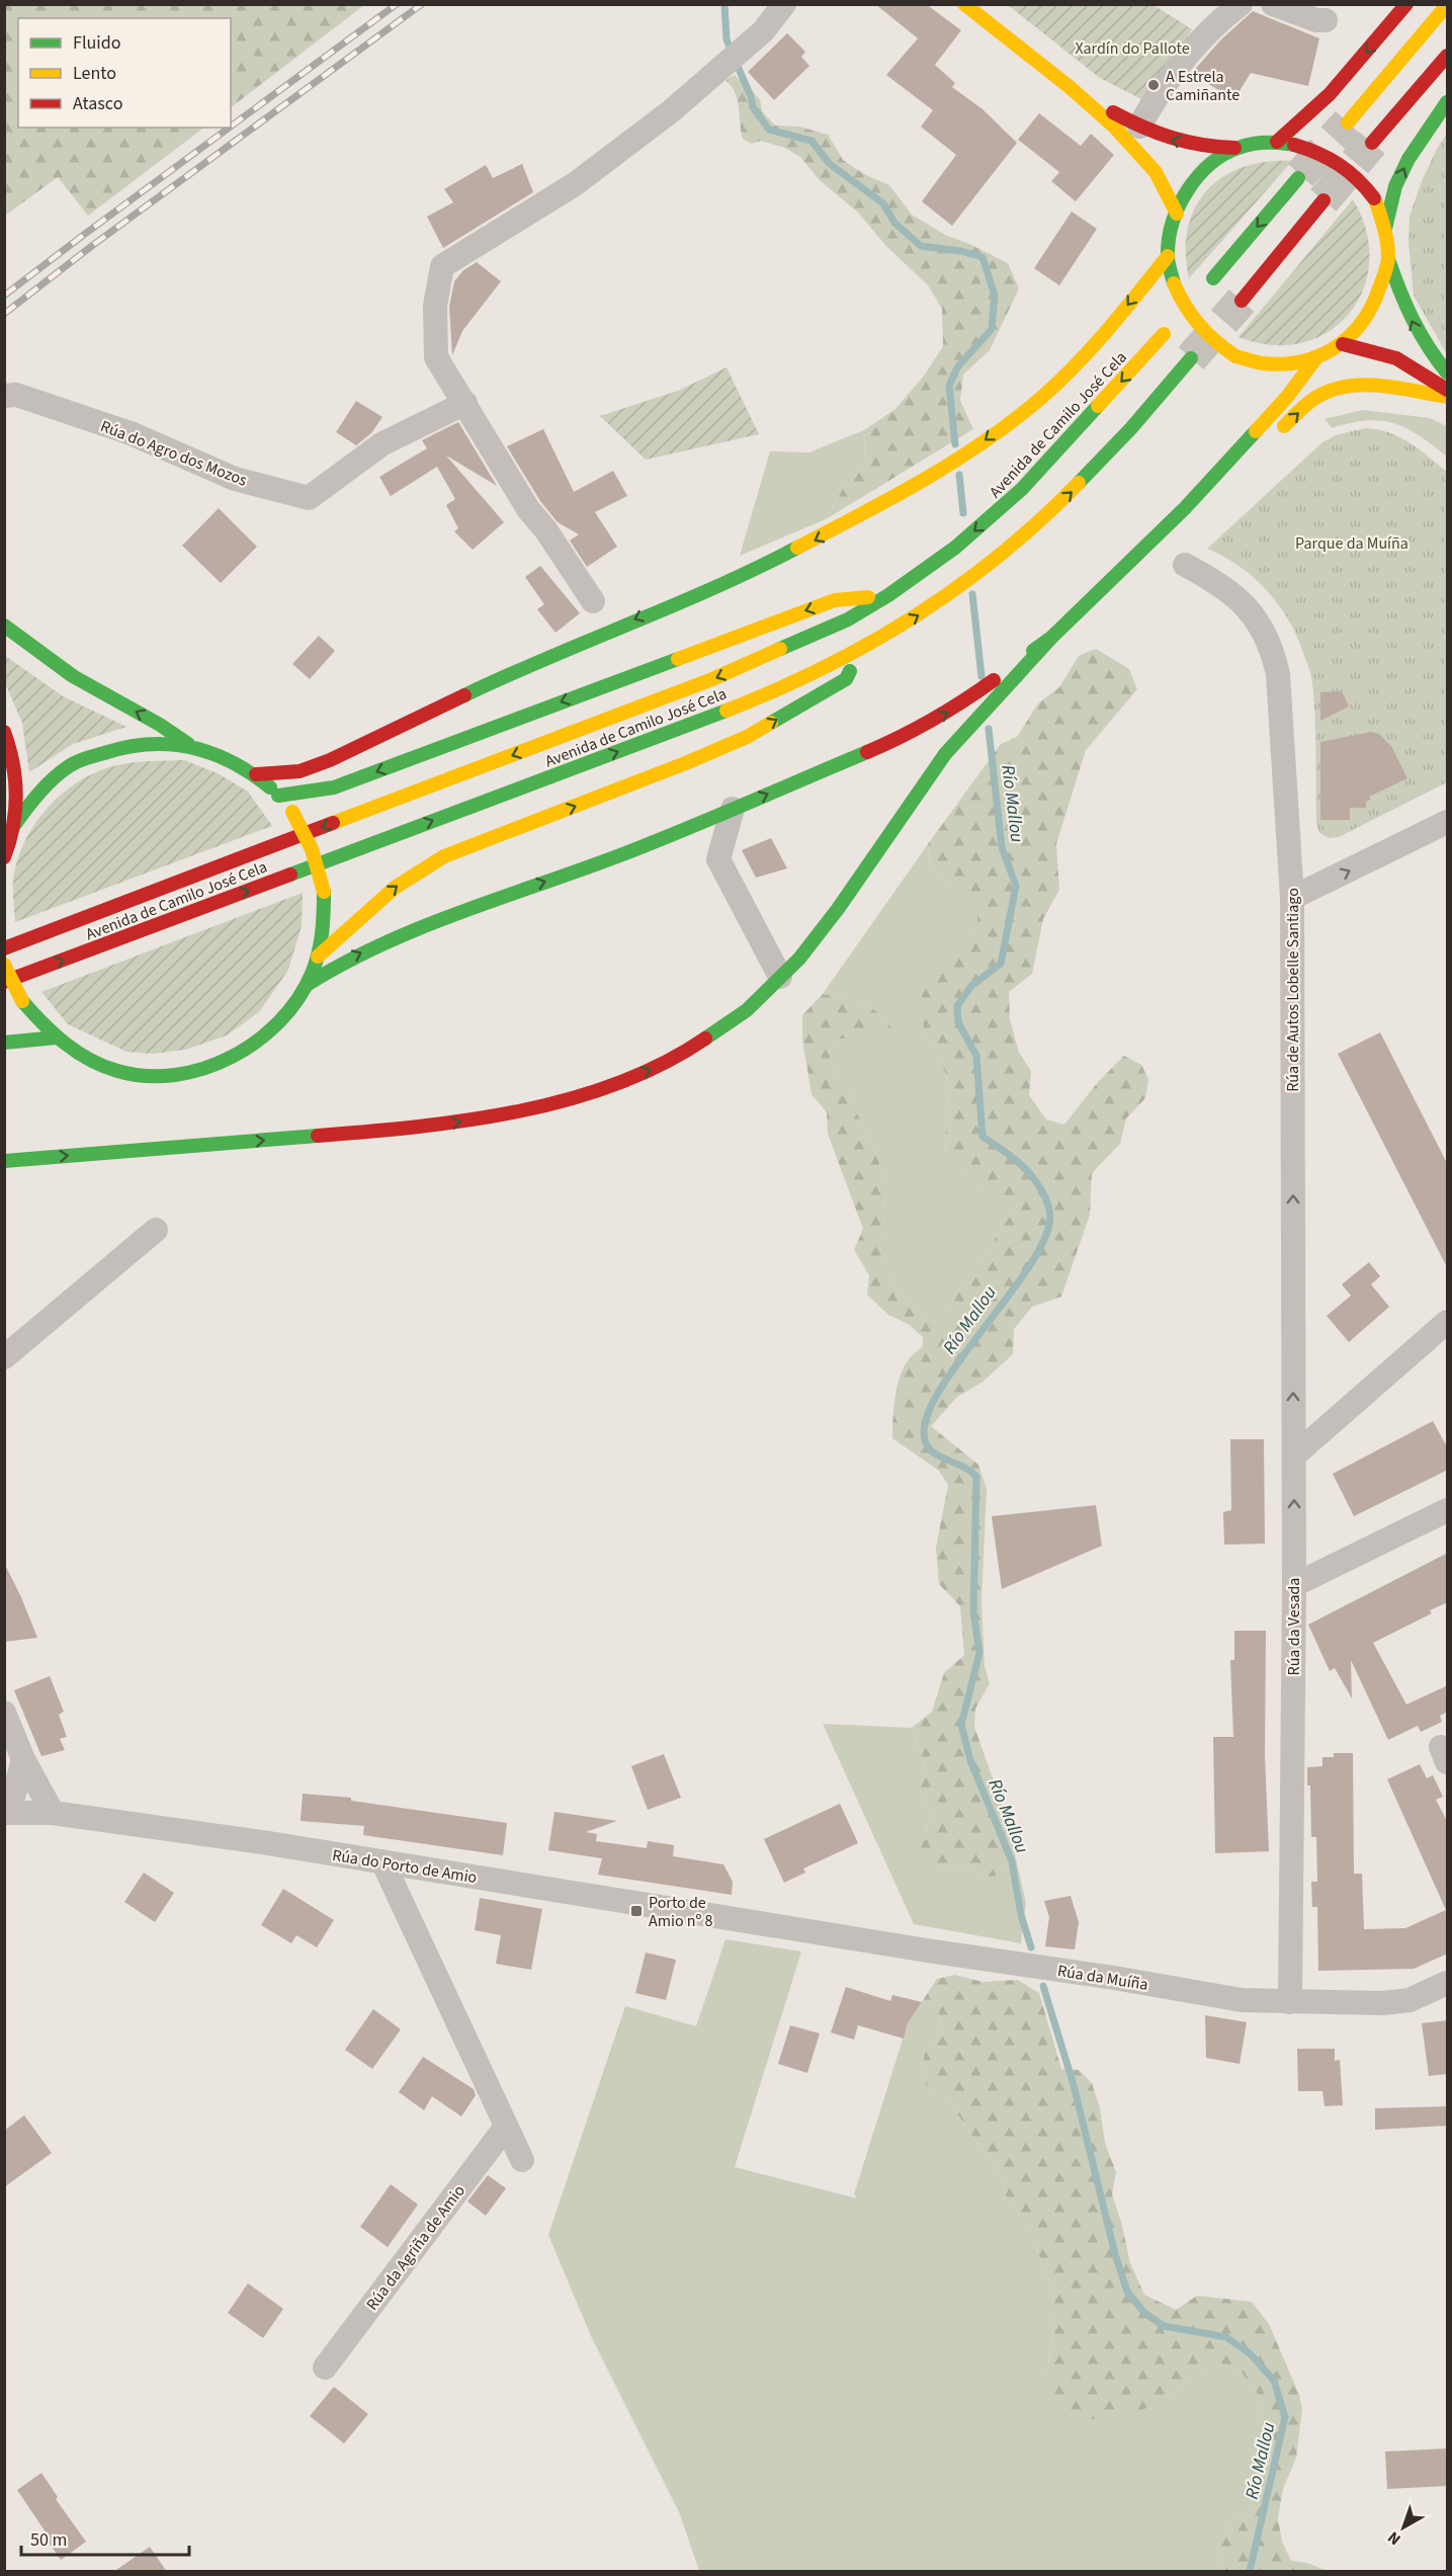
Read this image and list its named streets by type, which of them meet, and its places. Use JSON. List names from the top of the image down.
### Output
{
  "streets": {
    "main road": ["Avenida de Camilo José Cela"],
    "street": [
      "Rúa do Agro dos Mozos",
      "Rúa de Autos Lobelle Santiago",
      "Rúa da Vesada",
      "Rúa do Porto de Amio",
      "Rúa da Muíña",
      "Rúa da Agriña de Amio"
    ]
  },
  "crossings": [
    ["Rúa de Autos Lobelle Santiago", "Rúa da Vesada"],
    ["Rúa da Vesada", "Rúa da Muíña"],
    ["Rúa do Porto de Amio", "Rúa da Muíña"]
  ],
  "one_way": ["Rúa de Autos Lobelle Santiago"],
  "water": ["Río Mallou"],
  "parks": ["Xardín do Pallote", "Parque da Muíña"],
  "places": {
    "other": ["A Estrela Camiñante"],
    "transit": ["Porto de Amio nº 8"]
  },
  "legend": ["Fluido", "Lento", "Atasco"],
  "scale_bar": "50 m",
  "north": "bottom left"
}
